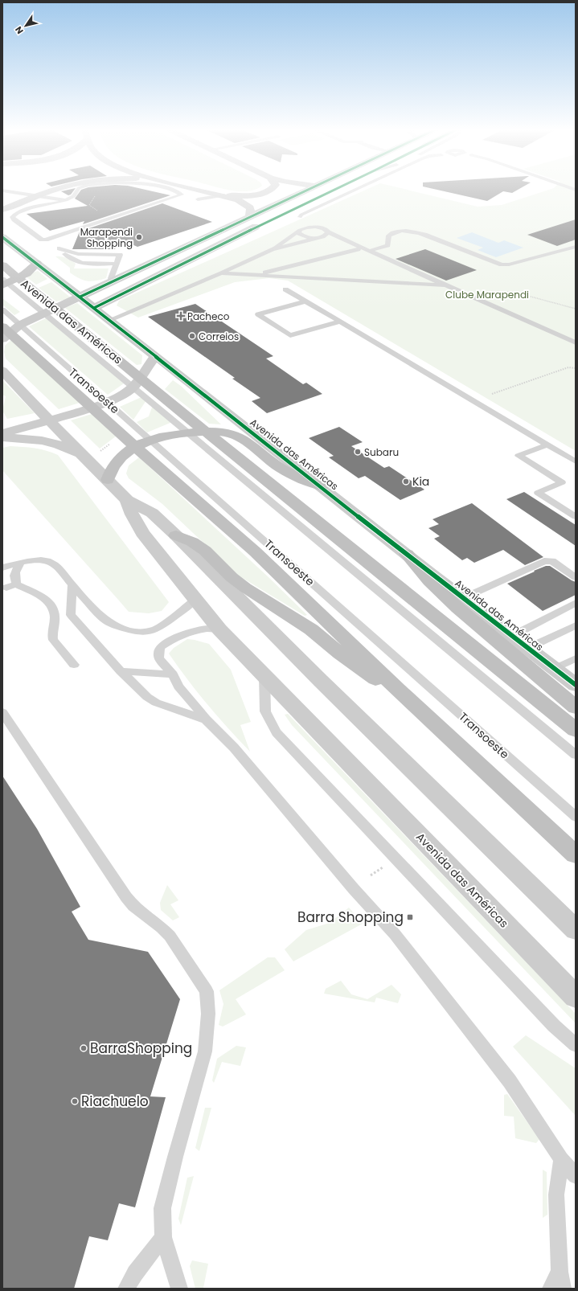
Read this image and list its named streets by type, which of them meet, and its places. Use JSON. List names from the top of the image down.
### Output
{
  "streets": {
    "highway": ["Avenida das Américas"],
    "lane": ["Transoeste"]
  },
  "parks": ["Clube Marapendi"],
  "places": {
    "other": [
      "Marapendi Shopping",
      "Correios",
      "Subaru",
      "Kia",
      "BarraShopping",
      "Riachuelo"
    ],
    "health": ["Pacheco"],
    "transit": ["Barra Shopping"]
  },
  "north": "bottom left"
}
